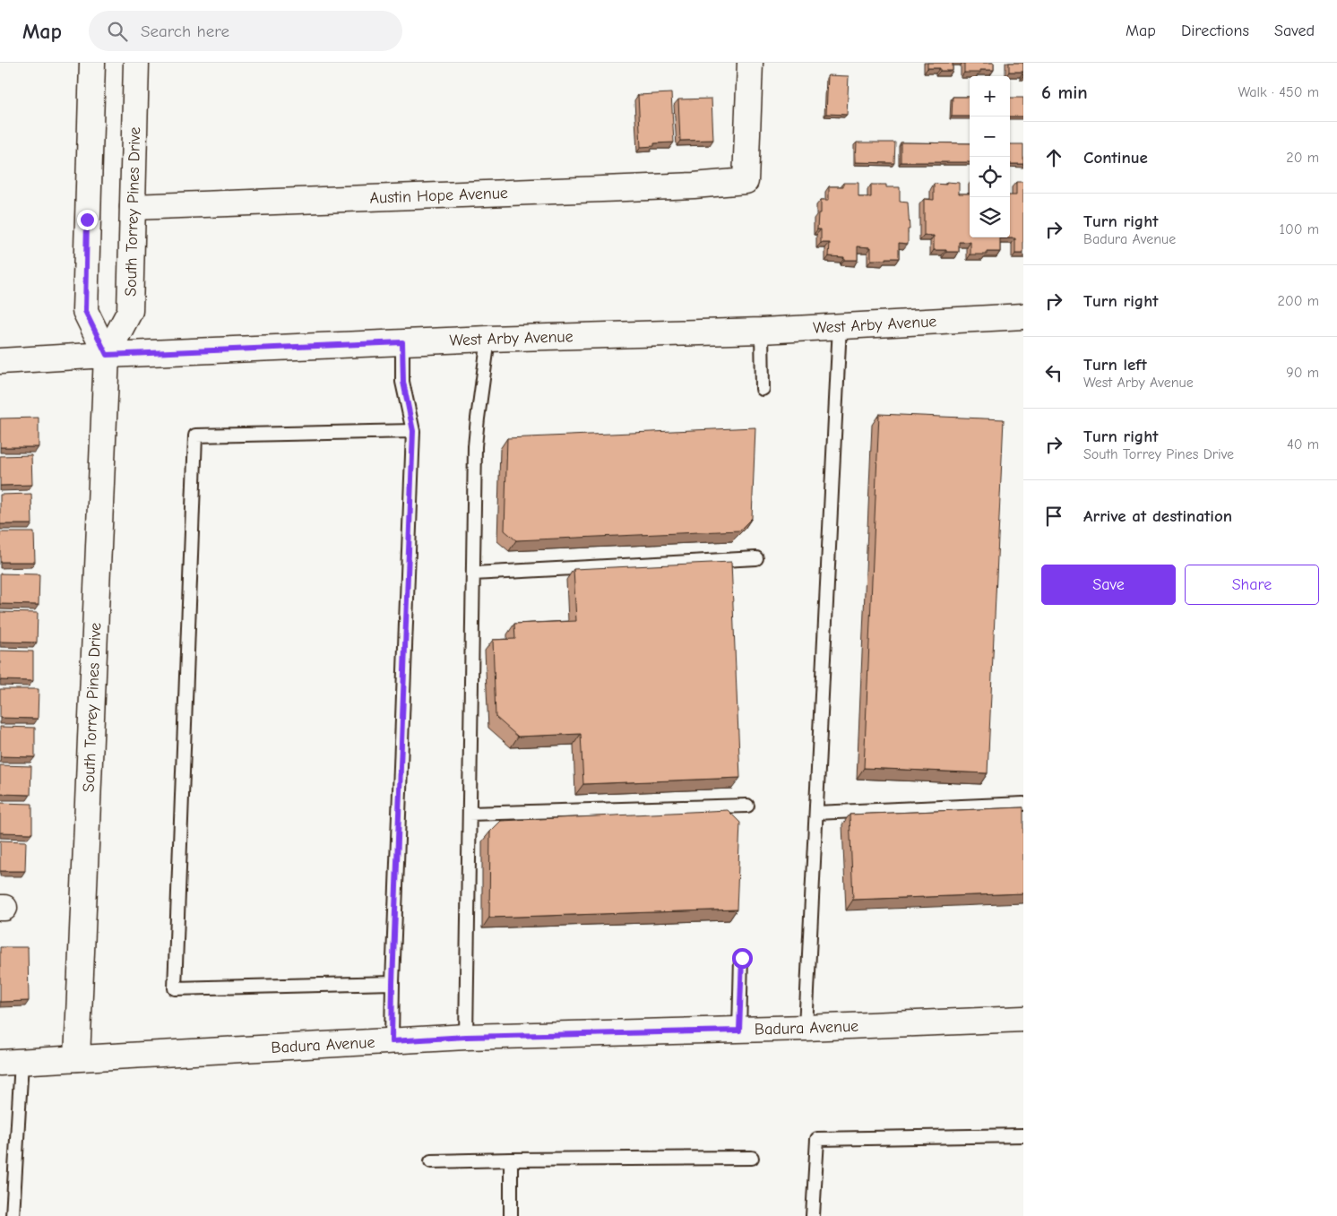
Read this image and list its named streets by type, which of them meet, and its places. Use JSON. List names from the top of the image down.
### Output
{
  "streets": {
    "street": [
      "Austin Hope Avenue",
      "South Torrey Pines Drive",
      "West Arby Avenue",
      "Badura Avenue"
    ]
  },
  "crossings": [
    ["Austin Hope Avenue", "South Torrey Pines Drive"],
    ["South Torrey Pines Drive", "West Arby Avenue"],
    ["South Torrey Pines Drive", "Badura Avenue"]
  ],
  "page": {
    "header": "Map",
    "search": "Search here",
    "nav": ["Map", "Directions", "Saved"],
    "heading": ["6 min", "Walk · 450 m"],
    "map_buttons": ["+", "−"],
    "list": [
      ["Continue", "20 m"],
      ["Turn right", "Badura Avenue", "100 m"],
      ["Turn right", "200 m"],
      ["Turn left", "West Arby Avenue", "90 m"],
      ["Turn right", "South Torrey Pines Drive", "40 m"],
      "Arrive at destination"
    ],
    "buttons": ["Save", "Share"]
  }
}
